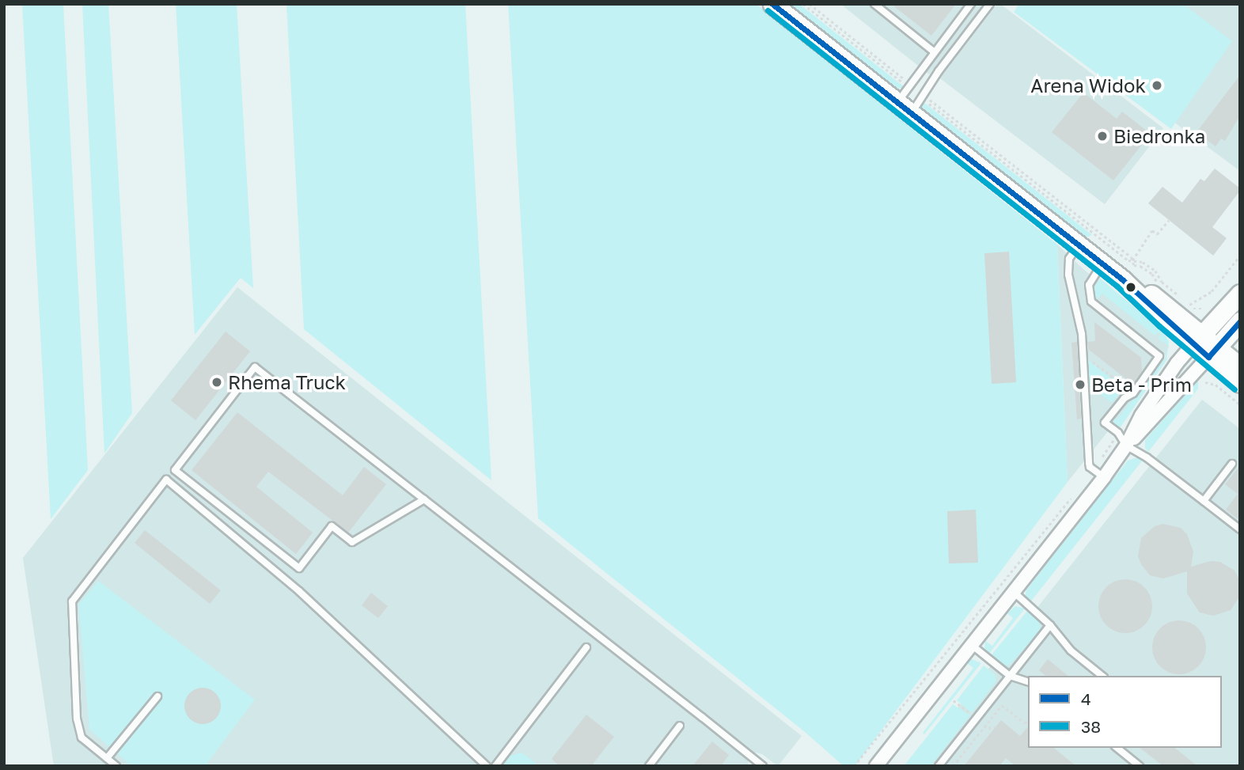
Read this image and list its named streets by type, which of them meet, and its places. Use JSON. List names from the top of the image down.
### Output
{
  "places": [
    "Arena Widok",
    "Biedronka",
    "Rhema Truck",
    "Beta - Prim"
  ],
  "lines": ["transit line 4", "transit line 38"],
  "legend": ["4", "38"]
}
